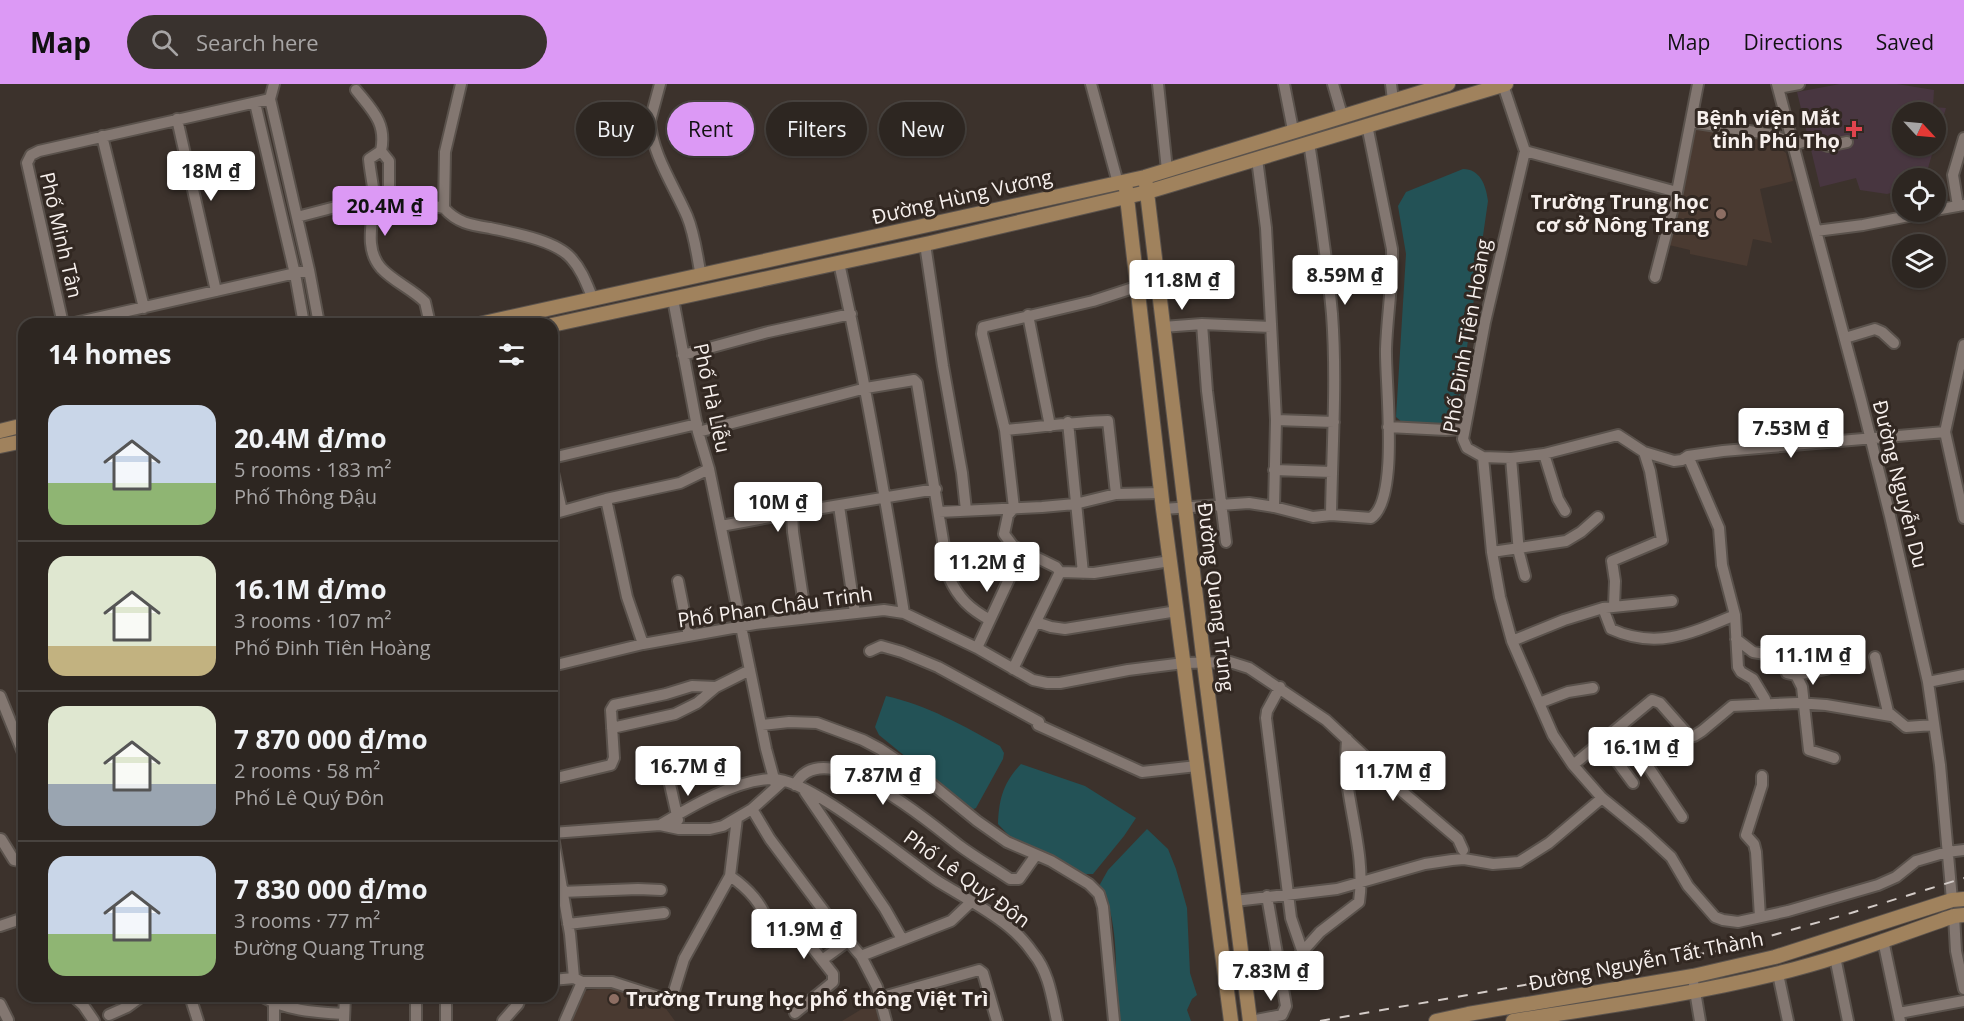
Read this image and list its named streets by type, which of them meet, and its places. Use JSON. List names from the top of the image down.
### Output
{
  "streets": {
    "main road": ["Đường Hùng Vương", "Đường Quang Trung", "Đường Nguyễn Tất Thành"],
    "street": [
      "Phố Minh Tân",
      "Phố Đinh Tiên Hoàng",
      "Phố Hà Liễu",
      "Đường Nguyễn Du",
      "Phố Phan Châu Trinh",
      "Phố Lê Quý Đôn"
    ]
  },
  "crossings": [
    ["Đường Hùng Vương", "Phố Hà Liễu"],
    ["Đường Hùng Vương", "Đường Quang Trung"],
    ["Phố Hà Liễu", "Phố Phan Châu Trinh"],
    ["Phố Hà Liễu", "Phố Lê Quý Đôn"],
    ["Đường Nguyễn Du", "Đường Nguyễn Tất Thành"],
    ["Đường Quang Trung", "Phố Phan Châu Trinh"]
  ],
  "places": {
    "health": ["Bệnh viện Mắt tỉnh Phú Thọ"],
    "other": ["Trường Trung học cơ sở Nông Trang", "Trường Trung học phổ thông Việt Trì"]
  },
  "north": "bottom right",
  "page": {
    "header": "Map",
    "search": "Search here",
    "nav": ["Map", "Directions", "Saved"],
    "chip": [
      "Buy",
      "Rent",
      "Filters",
      "New"
    ],
    "price": [
      "18M ₫",
      "20.4M ₫",
      "8.59M ₫",
      "11.8M ₫",
      "7.53M ₫",
      "10M ₫",
      "11.2M ₫",
      "11.1M ₫",
      "16.1M ₫",
      "16.7M ₫",
      "11.7M ₫",
      "7.87M ₫",
      "11.9M ₫",
      "7.83M ₫"
    ],
    "heading": "14 homes",
    "list": [
      {
        "name": "20.4M ₫/mo",
        "note": "5 rooms · 183 m² · Phố Thông Đậu"
      },
      {
        "name": "16.1M ₫/mo",
        "note": "3 rooms · 107 m² · Phố Đinh Tiên Hoàng"
      },
      {
        "name": "7 870 000 ₫/mo",
        "note": "2 rooms · 58 m² · Phố Lê Quý Đôn"
      },
      {
        "name": "7 830 000 ₫/mo",
        "note": "3 rooms · 77 m² · Đường Quang Trung"
      }
    ]
  }
}
